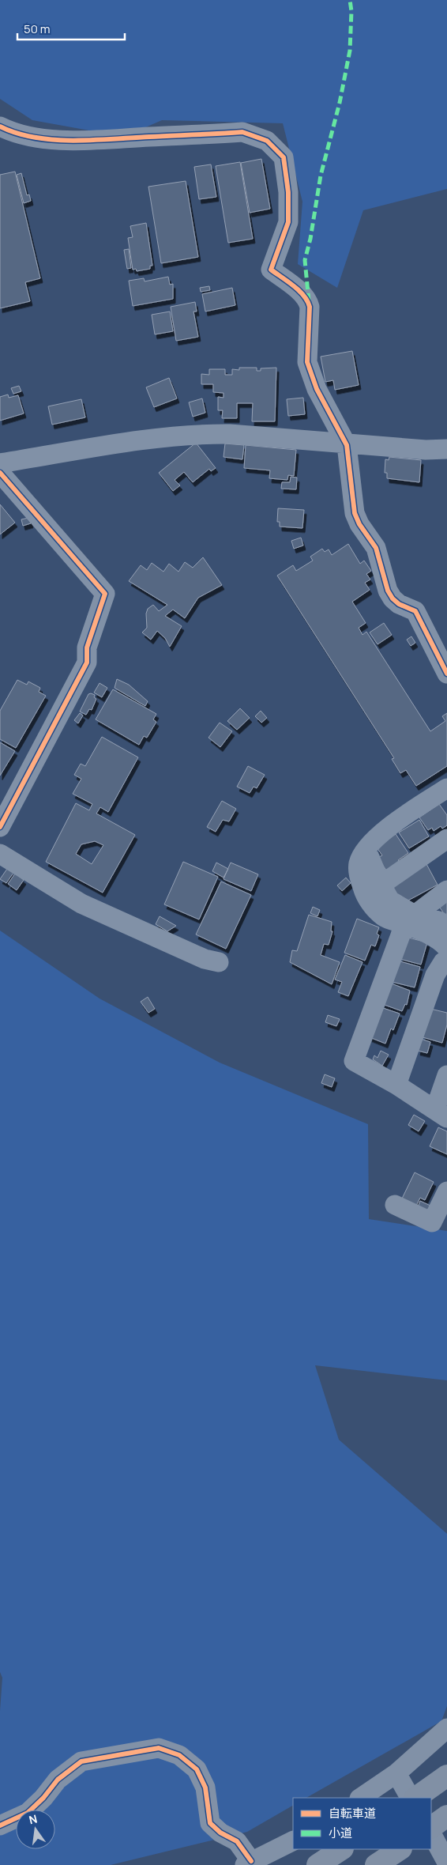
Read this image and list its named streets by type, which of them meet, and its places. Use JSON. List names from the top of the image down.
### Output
{
  "legend": ["自転車道", "小道"],
  "scale_bar": "50 m",
  "north": "top"
}
